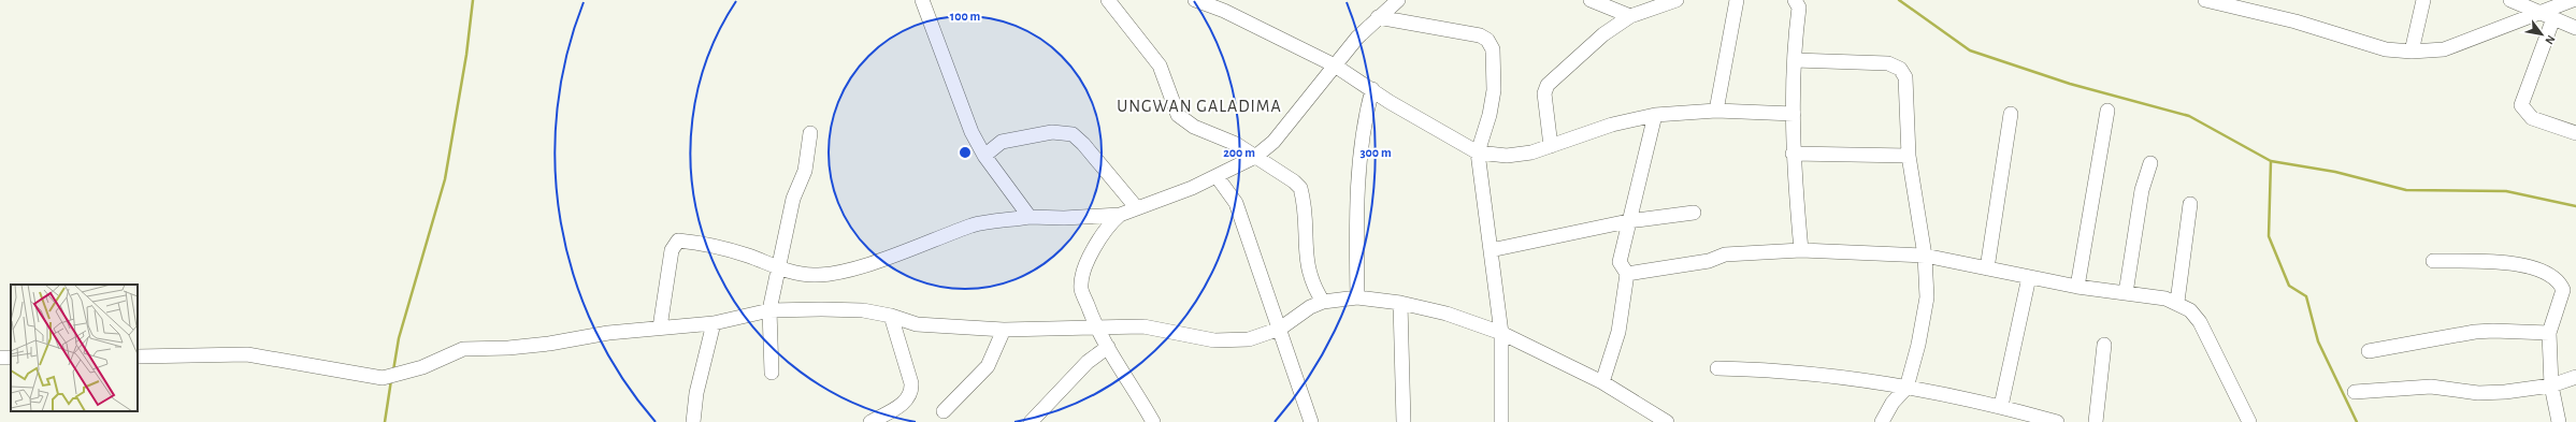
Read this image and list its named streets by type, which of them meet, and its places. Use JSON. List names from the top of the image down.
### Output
{
  "districts": ["UNGWAN GALADIMA"],
  "north": "bottom right",
  "rings": ["100 m", "200 m", "300 m"]
}
